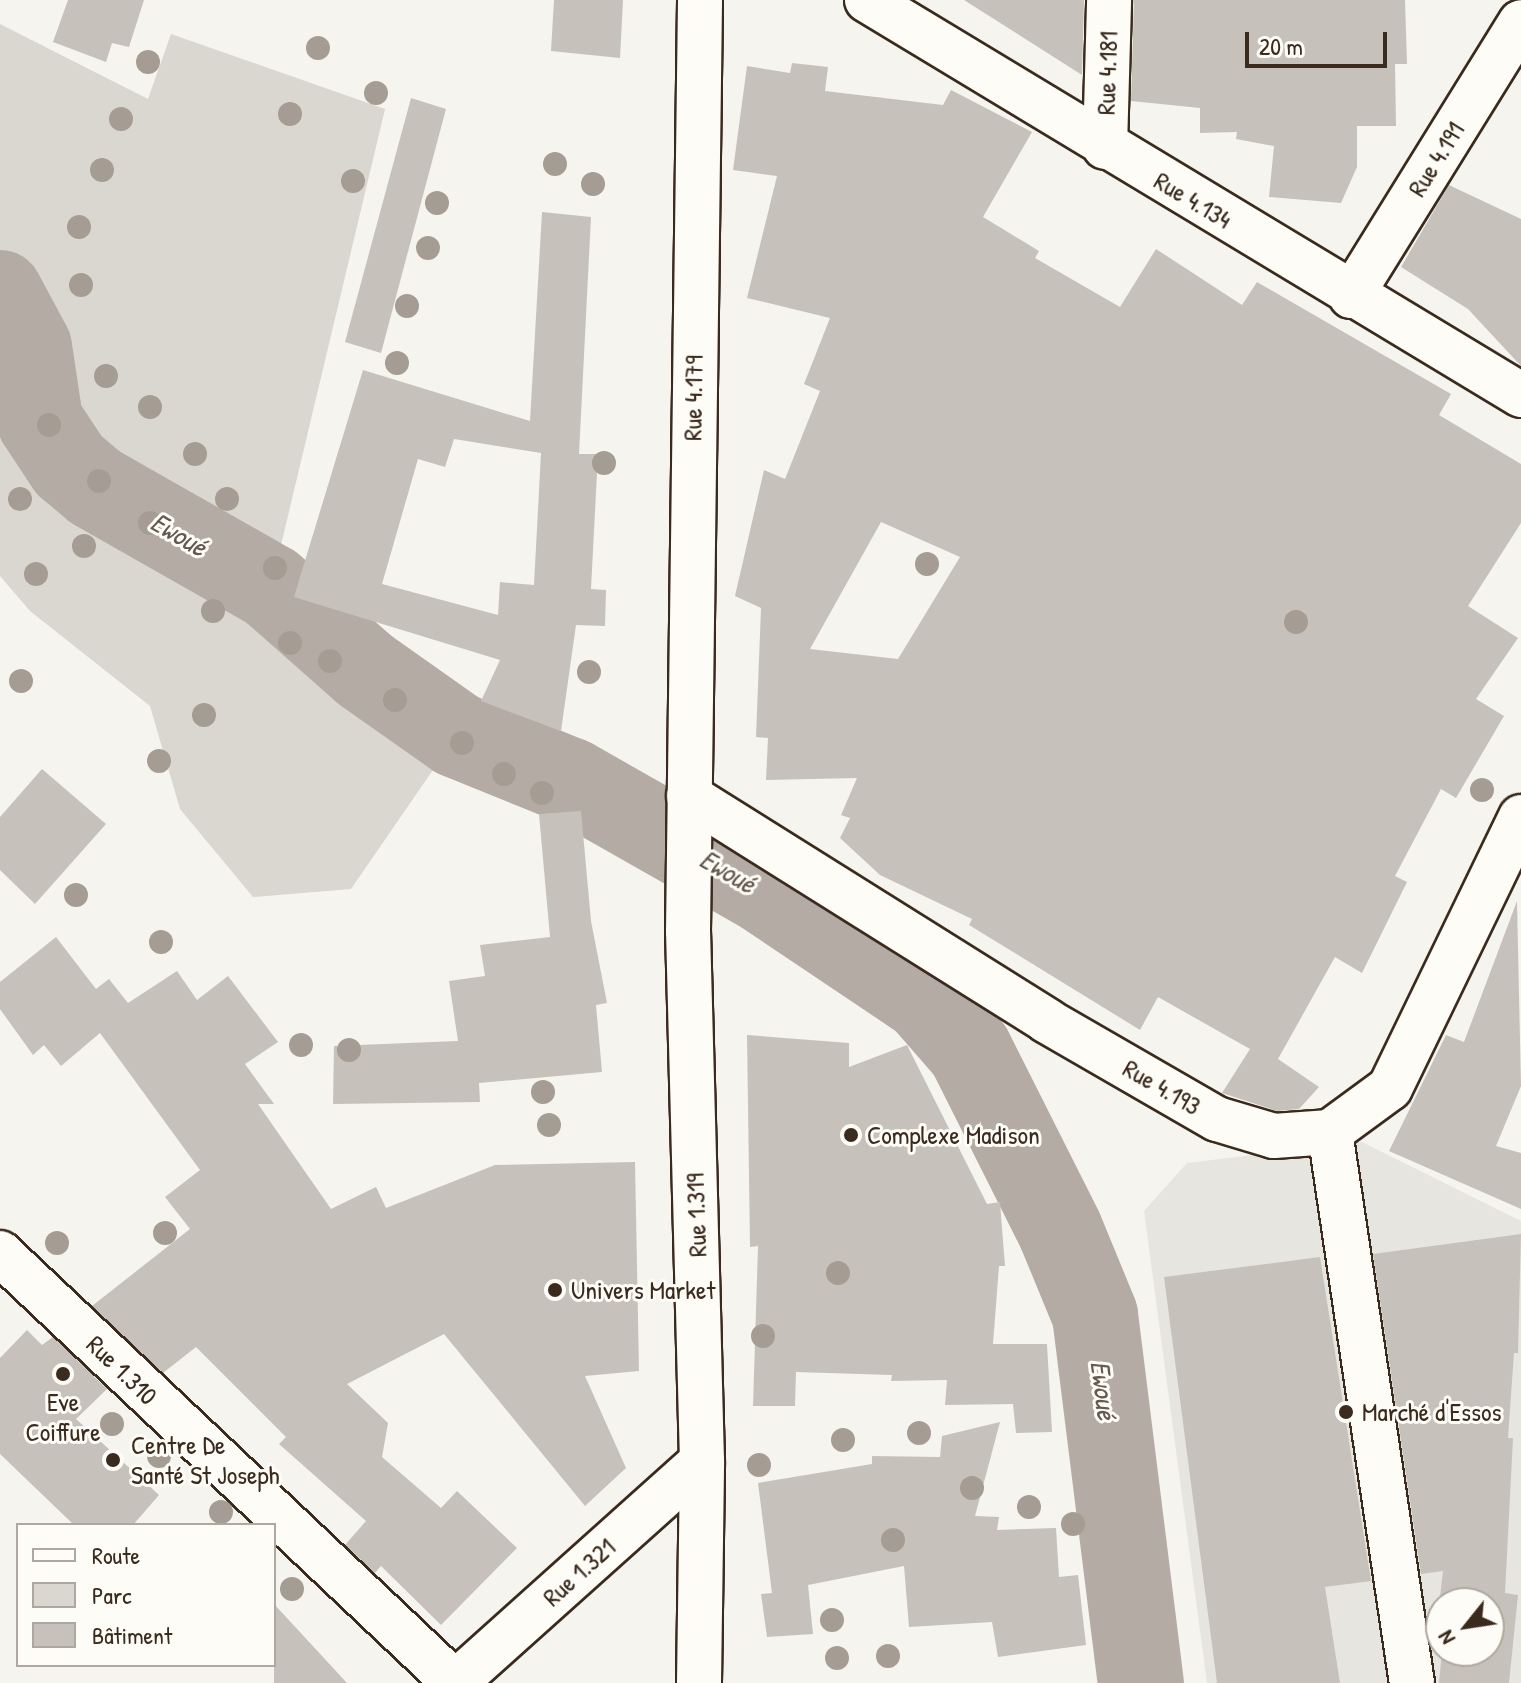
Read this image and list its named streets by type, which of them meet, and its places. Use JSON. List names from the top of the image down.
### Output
{
  "streets": {
    "street": [
      "Rue 4.181",
      "Rue 4.191",
      "Rue 4.134",
      "Rue 4.179",
      "Rue 4.193",
      "Rue 1.319",
      "Rue 1.310",
      "Rue 1.321"
    ]
  },
  "crossings": [
    ["Rue 4.181", "Rue 4.134"],
    ["Rue 4.191", "Rue 4.134"],
    ["Rue 4.179", "Rue 4.193"],
    ["Rue 4.179", "Rue 1.319"],
    ["Rue 4.193", "Rue 1.319"],
    ["Rue 1.319", "Rue 1.321"],
    ["Rue 1.310", "Rue 1.321"]
  ],
  "water": ["Ewoué"],
  "places": [
    "Complexe Madison",
    "Univers Market",
    "Eve Coiffure",
    "Marché d'Essos",
    "Centre De Santé St Joseph"
  ],
  "legend": ["Route", "Parc", "Bâtiment"],
  "scale_bar": "20 m",
  "north": "bottom left"
}
